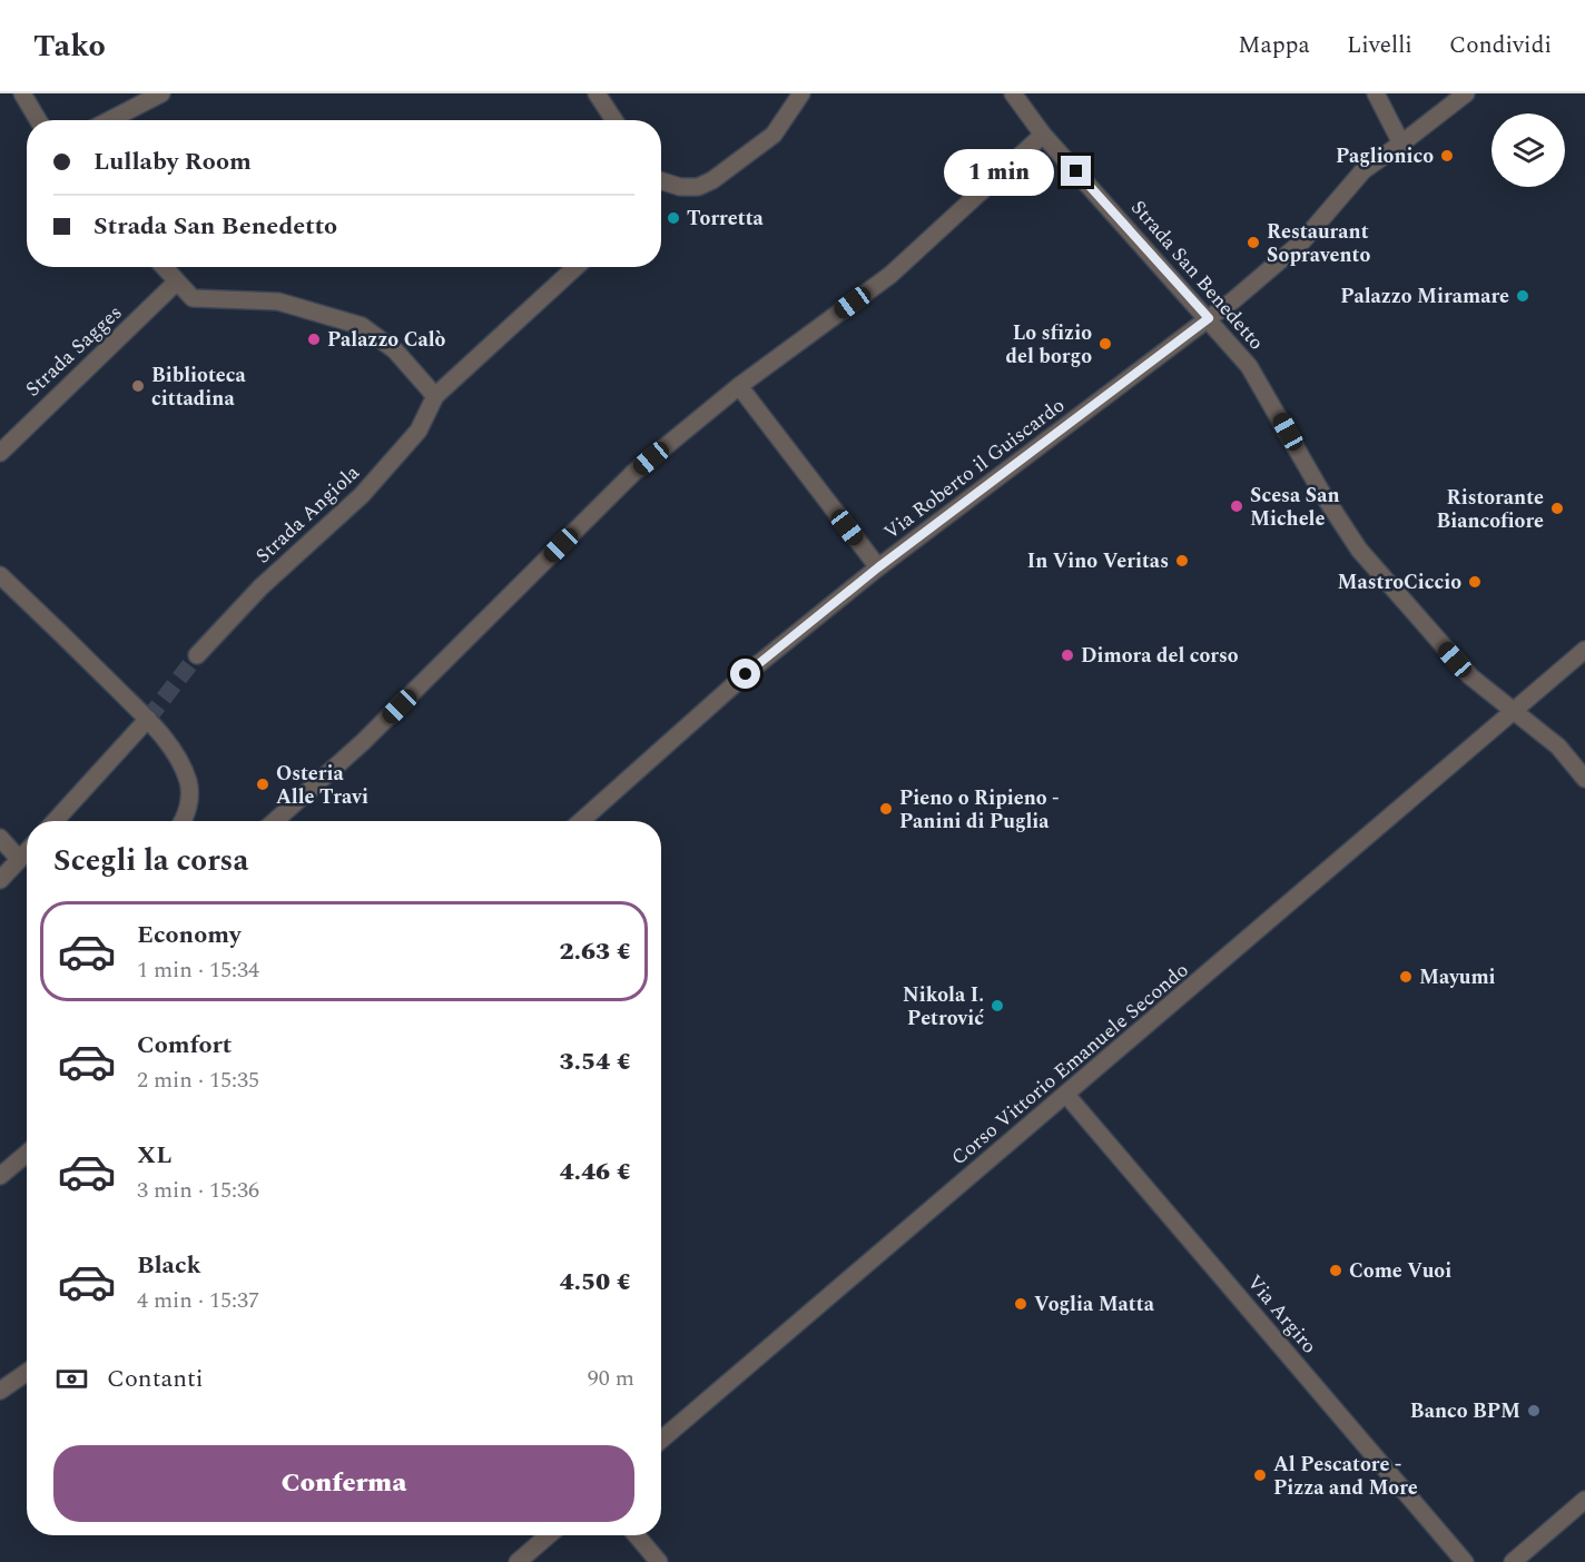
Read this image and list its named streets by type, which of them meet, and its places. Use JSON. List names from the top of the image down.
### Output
{
  "streets": {
    "street": [
      "Strada San Benedetto",
      "Strada Sagges",
      "Via Roberto il Guiscardo",
      "Strada Angiola",
      "Corso Vittorio Emanuele Secondo",
      "Via Argiro"
    ]
  },
  "crossings": [
    ["Strada San Benedetto", "Via Roberto il Guiscardo"],
    ["Strada San Benedetto", "Corso Vittorio Emanuele Secondo"],
    ["Corso Vittorio Emanuele Secondo", "Via Argiro"]
  ],
  "places": [
    "Paglionico",
    "Torretta",
    "Restaurant Sopravento",
    "Palazzo Miramare",
    "Palazzo Calò",
    "Lo sfizio del borgo",
    "Biblioteca cittadina",
    "Scesa San Michele",
    "Ristorante Biancofiore",
    "In Vino Veritas",
    "MastroCiccio",
    "Dimora del corso",
    "Osteria Alle Travi",
    "Pieno o Ripieno - Panini di Puglia",
    "Mayumi",
    "Nikola I. Petrović",
    "Come Vuoi",
    "Voglia Matta",
    "Banco BPM",
    "Al Pescatore - Pizza and More"
  ],
  "page": {
    "header": "Tako",
    "nav": ["Mappa", "Livelli", "Condividi"],
    "banner": ["Lullaby Room", "Strada San Benedetto"],
    "bubble": "1 min",
    "heading": "Scegli la corsa",
    "list": [
      {
        "name": "Economy",
        "note": "1 min · 15:34",
        "value": "2.63 €"
      },
      {
        "name": "Comfort",
        "note": "2 min · 15:35",
        "value": "3.54 €"
      },
      {
        "name": "XL",
        "note": "3 min · 15:36",
        "value": "4.46 €"
      },
      {
        "name": "Black",
        "note": "4 min · 15:37",
        "value": "4.50 €"
      }
    ],
    "pay": ["Contanti", "90 m"],
    "buttons": "Conferma"
  }
}
